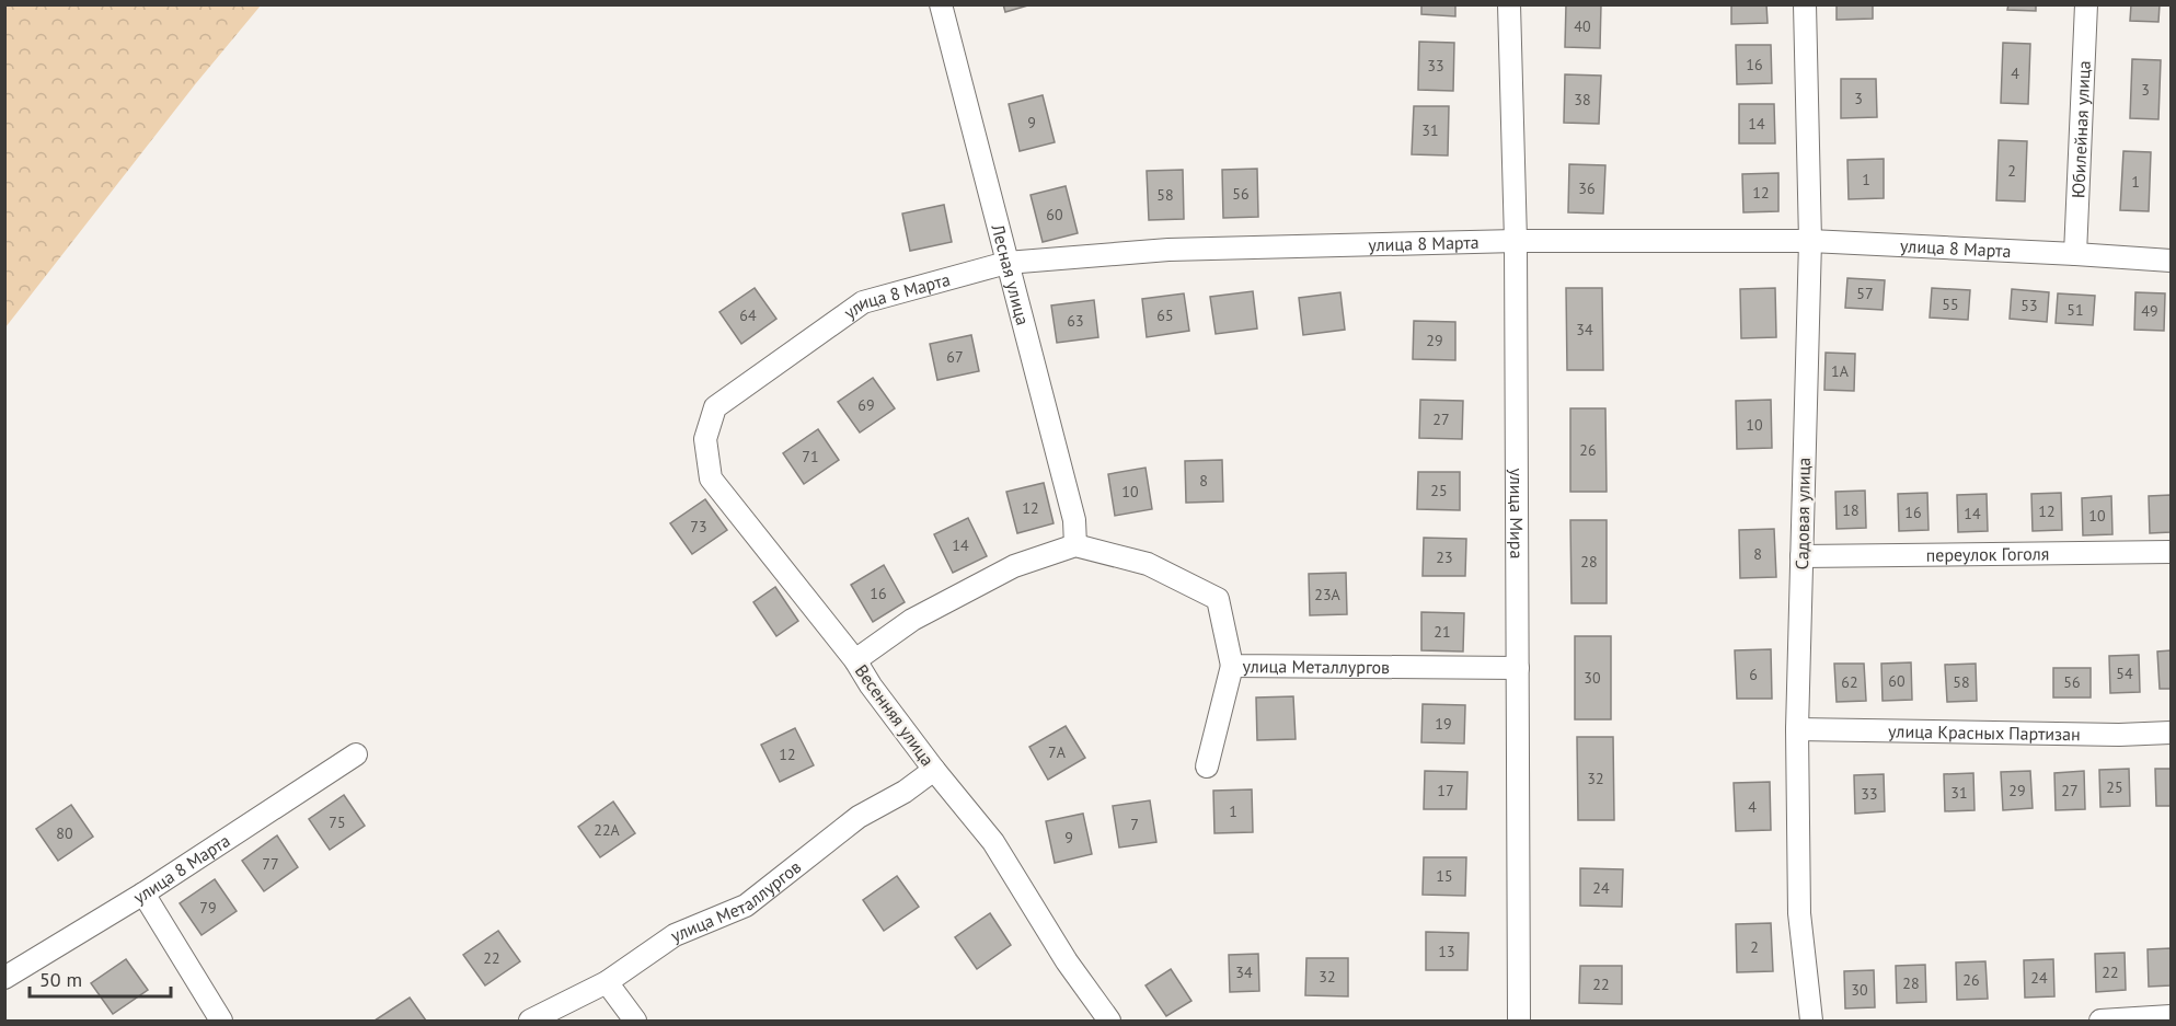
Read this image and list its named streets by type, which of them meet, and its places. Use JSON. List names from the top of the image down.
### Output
{
  "streets": {
    "street": [
      "Юбилейная улица",
      "улица 8 Марта",
      "Лесная улица",
      "улица Мира",
      "Садовая улица",
      "переулок Гоголя",
      "улица Металлургов",
      "Весенняя улица",
      "улица Красных Партизан"
    ]
  },
  "crossings": [
    ["Юбилейная улица", "улица 8 Марта"],
    ["улица 8 Марта", "Лесная улица"],
    ["улица 8 Марта", "улица Мира"],
    ["улица 8 Марта", "Садовая улица"],
    ["улица 8 Марта", "Весенняя улица"],
    ["Лесная улица", "улица Металлургов"],
    ["улица Мира", "улица Металлургов"],
    ["Садовая улица", "переулок Гоголя"],
    ["Садовая улица", "улица Красных Партизан"],
    ["улица Металлургов", "Весенняя улица"]
  ],
  "house_numbers": [
    "40",
    "16",
    "33",
    "4",
    "3",
    "3",
    "38",
    "9",
    "14",
    "31",
    "2",
    "1",
    "1",
    "36",
    "12",
    "56",
    "58",
    "60",
    "57",
    "55",
    "53",
    "51",
    "49",
    "64",
    "65",
    "63",
    "34",
    "29",
    "67",
    "1А",
    "69",
    "27",
    "10",
    "26",
    "71",
    "8",
    "25",
    "10",
    "12",
    "18",
    "12",
    "16",
    "14",
    "10",
    "73",
    "14",
    "8",
    "23",
    "28",
    "16",
    "23А",
    "21",
    "54",
    "6",
    "30",
    "60",
    "62",
    "58",
    "56",
    "19",
    "7А",
    "12",
    "32",
    "25",
    "17",
    "29",
    "27",
    "31",
    "33",
    "4",
    "1",
    "75",
    "7",
    "22А",
    "80",
    "9",
    "77",
    "15",
    "24",
    "79",
    "2",
    "13",
    "22",
    "34",
    "22",
    "32",
    "24",
    "26",
    "28",
    "22",
    "30"
  ],
  "scale_bar": "50 m"
}
